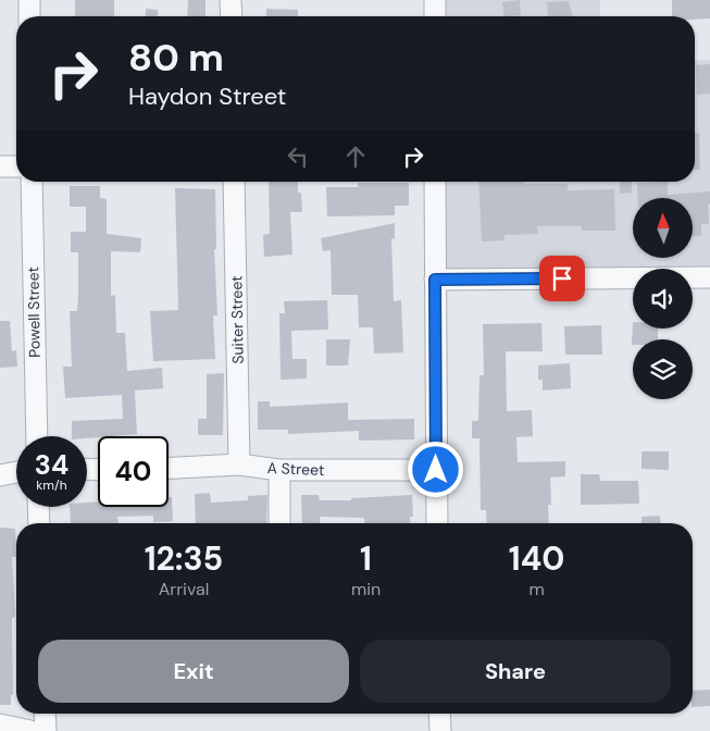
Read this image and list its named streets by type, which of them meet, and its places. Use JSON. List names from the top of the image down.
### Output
{
  "streets": {
    "street": ["Powell Street", "Suiter Street", "A Street"]
  },
  "crossings": [
    ["Suiter Street", "A Street"]
  ],
  "north": "top",
  "page": {
    "turn": ["80 m", "Haydon Street"],
    "speed": "34 km/h",
    "limit": "40",
    "eta": [
      "12:35",
      "Arrival",
      "1",
      "min",
      "140",
      "m"
    ],
    "buttons": ["Exit", "Share"]
  }
}
